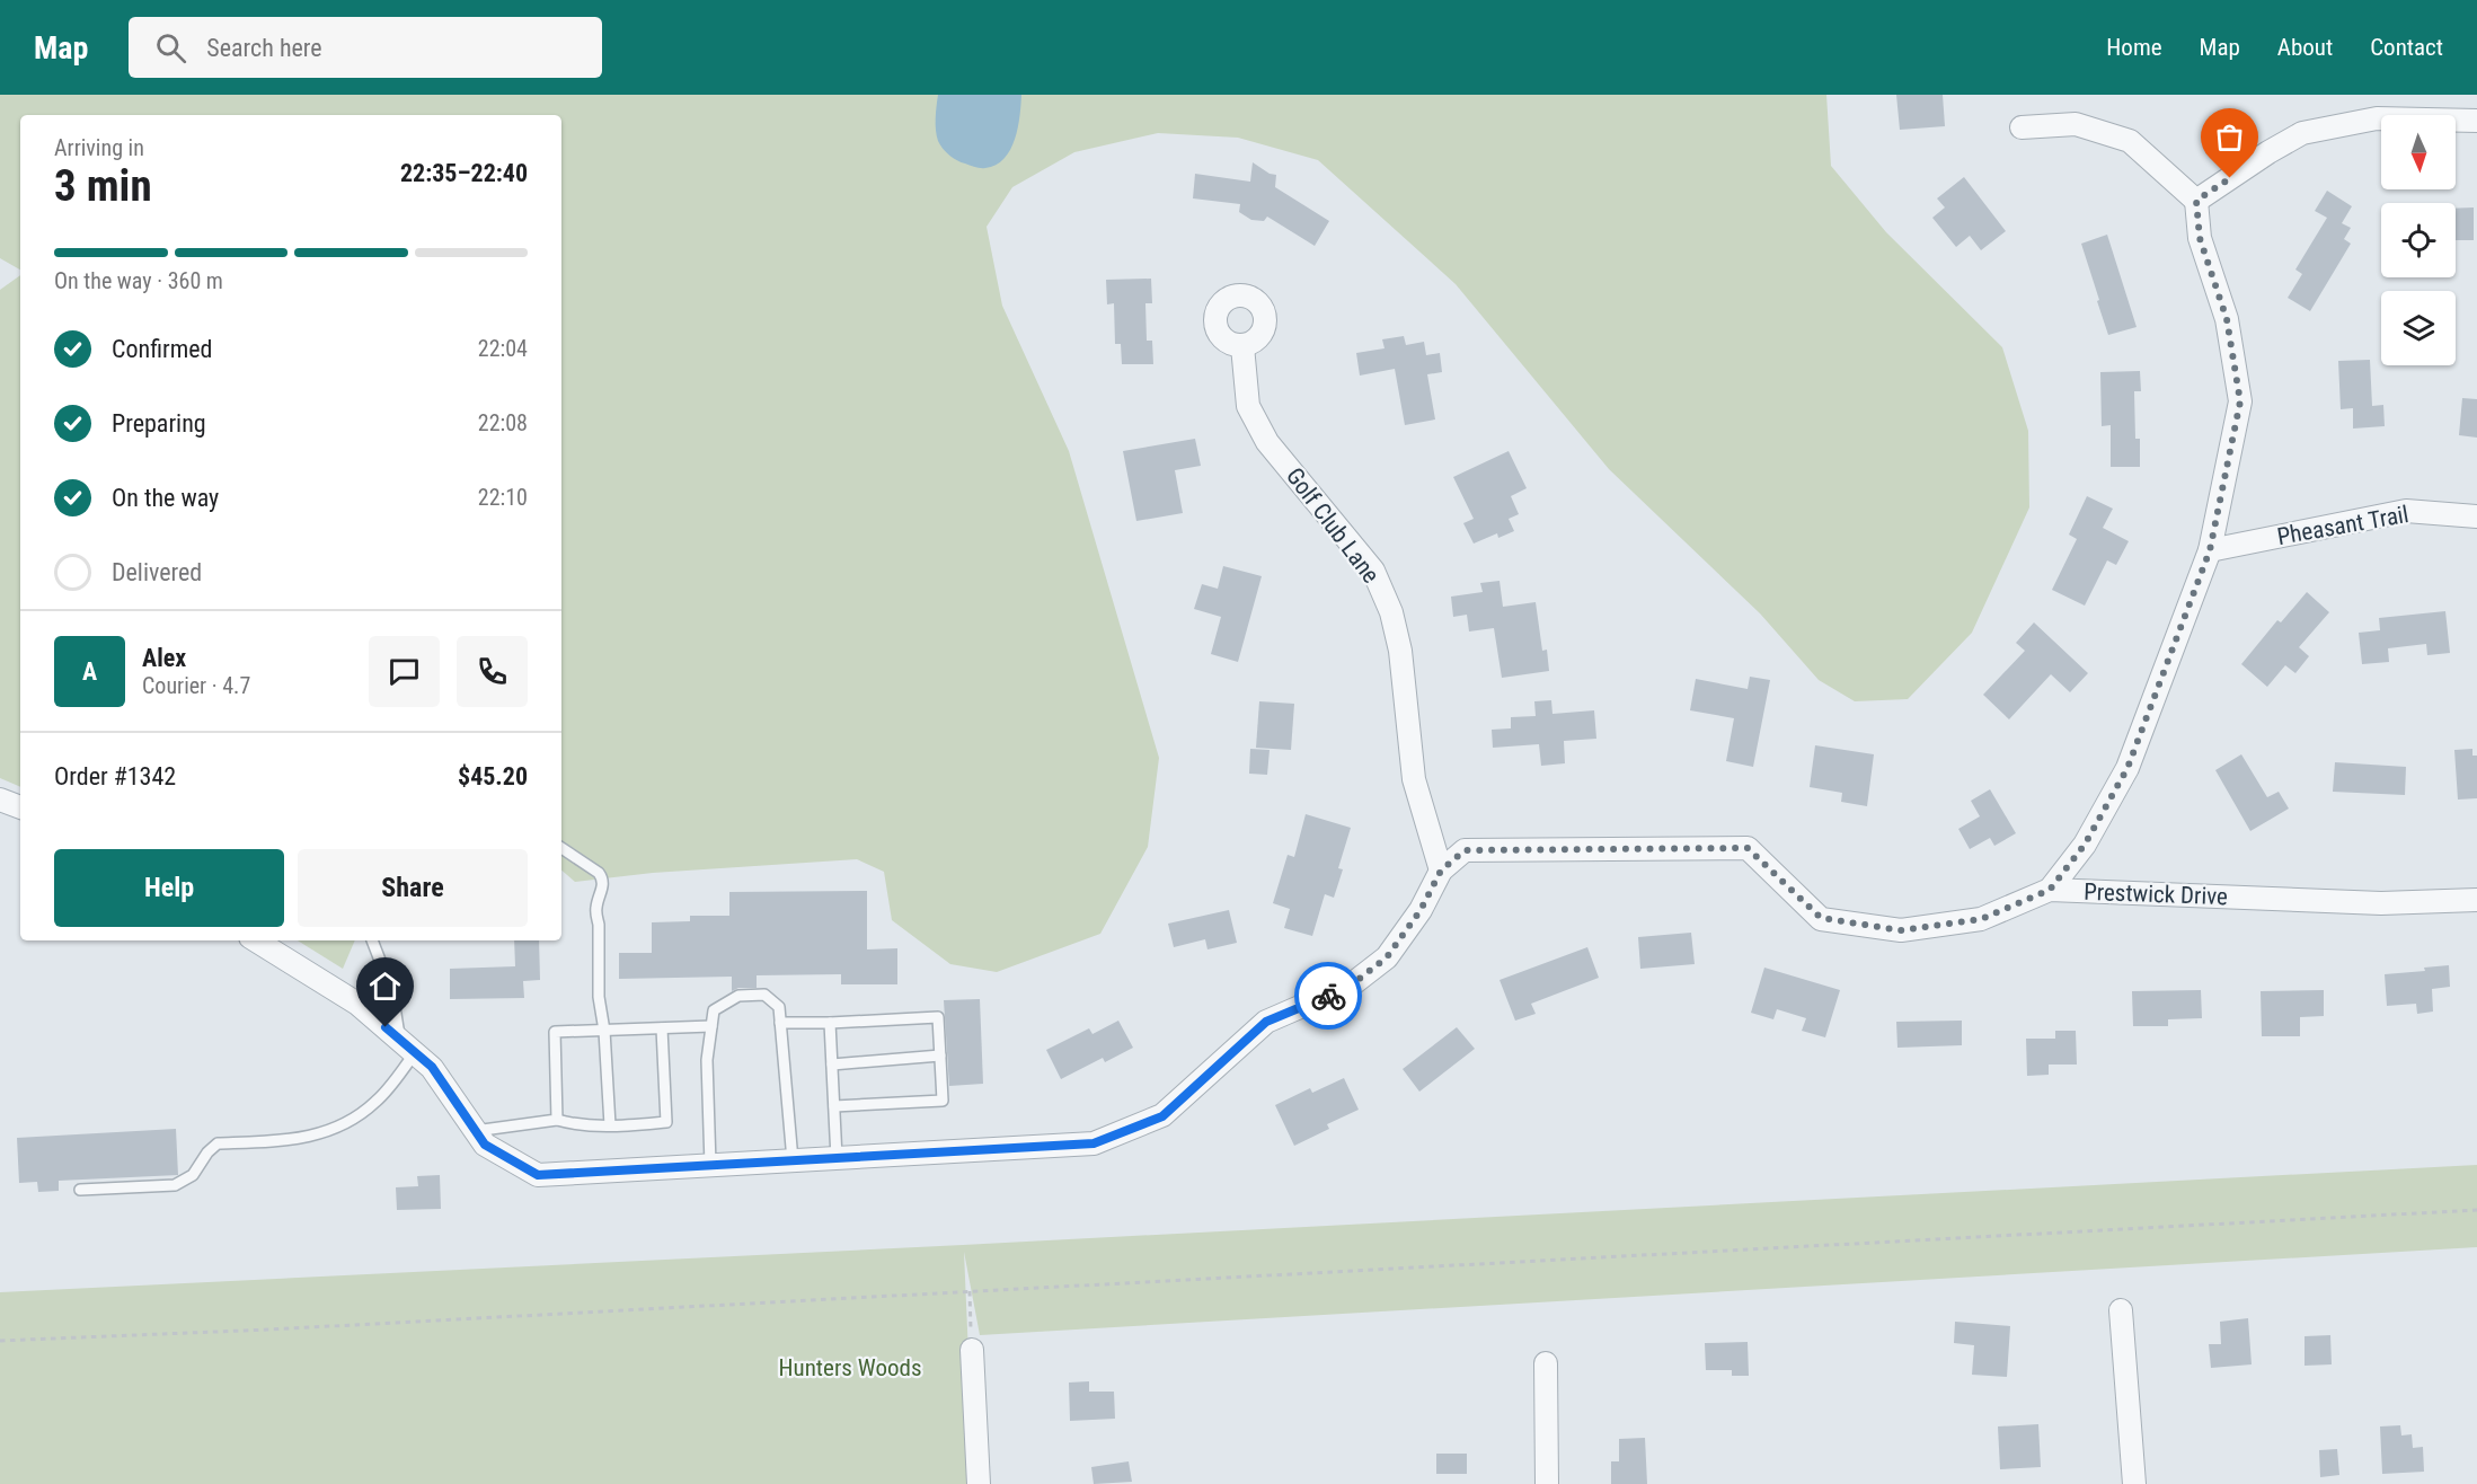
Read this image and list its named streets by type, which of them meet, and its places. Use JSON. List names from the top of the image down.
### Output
{
  "streets": {
    "street": ["Golf Club Lane", "Pheasant Trail", "Prestwick Drive"]
  },
  "crossings": [
    ["Golf Club Lane", "Prestwick Drive"]
  ],
  "parks": ["Hunters Woods"],
  "north": "bottom",
  "page": {
    "header": "Map",
    "search": "Search here",
    "nav": [
      "Home",
      "Map",
      "About",
      "Contact"
    ],
    "heading": ["3 min", "Arriving in", "22:35–22:40"],
    "panel": [
      "Alex",
      "Courier · 4.7",
      "Order #1342",
      "$45.20"
    ],
    "bar": "On the way · 360 m",
    "list": [
      ["Confirmed", "22:04"],
      ["Preparing", "22:08"],
      ["On the way", "22:10"],
      "Delivered"
    ],
    "round": "A",
    "buttons": ["Help", "Share"]
  }
}
